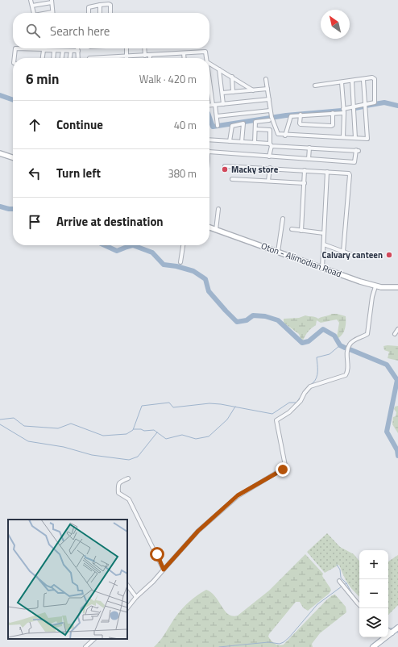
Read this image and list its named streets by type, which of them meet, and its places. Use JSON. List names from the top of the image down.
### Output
{
  "streets": {
    "main road": ["Oton - Alimodian Road"]
  },
  "places": ["Macky store", "Calvary canteen"],
  "north": "top left",
  "page": {
    "search": "Search here",
    "heading": ["6 min", "Walk · 420 m"],
    "list": [
      ["Continue", "40 m"],
      ["Turn left", "380 m"],
      "Arrive at destination"
    ],
    "map_buttons": ["+", "−"]
  }
}
